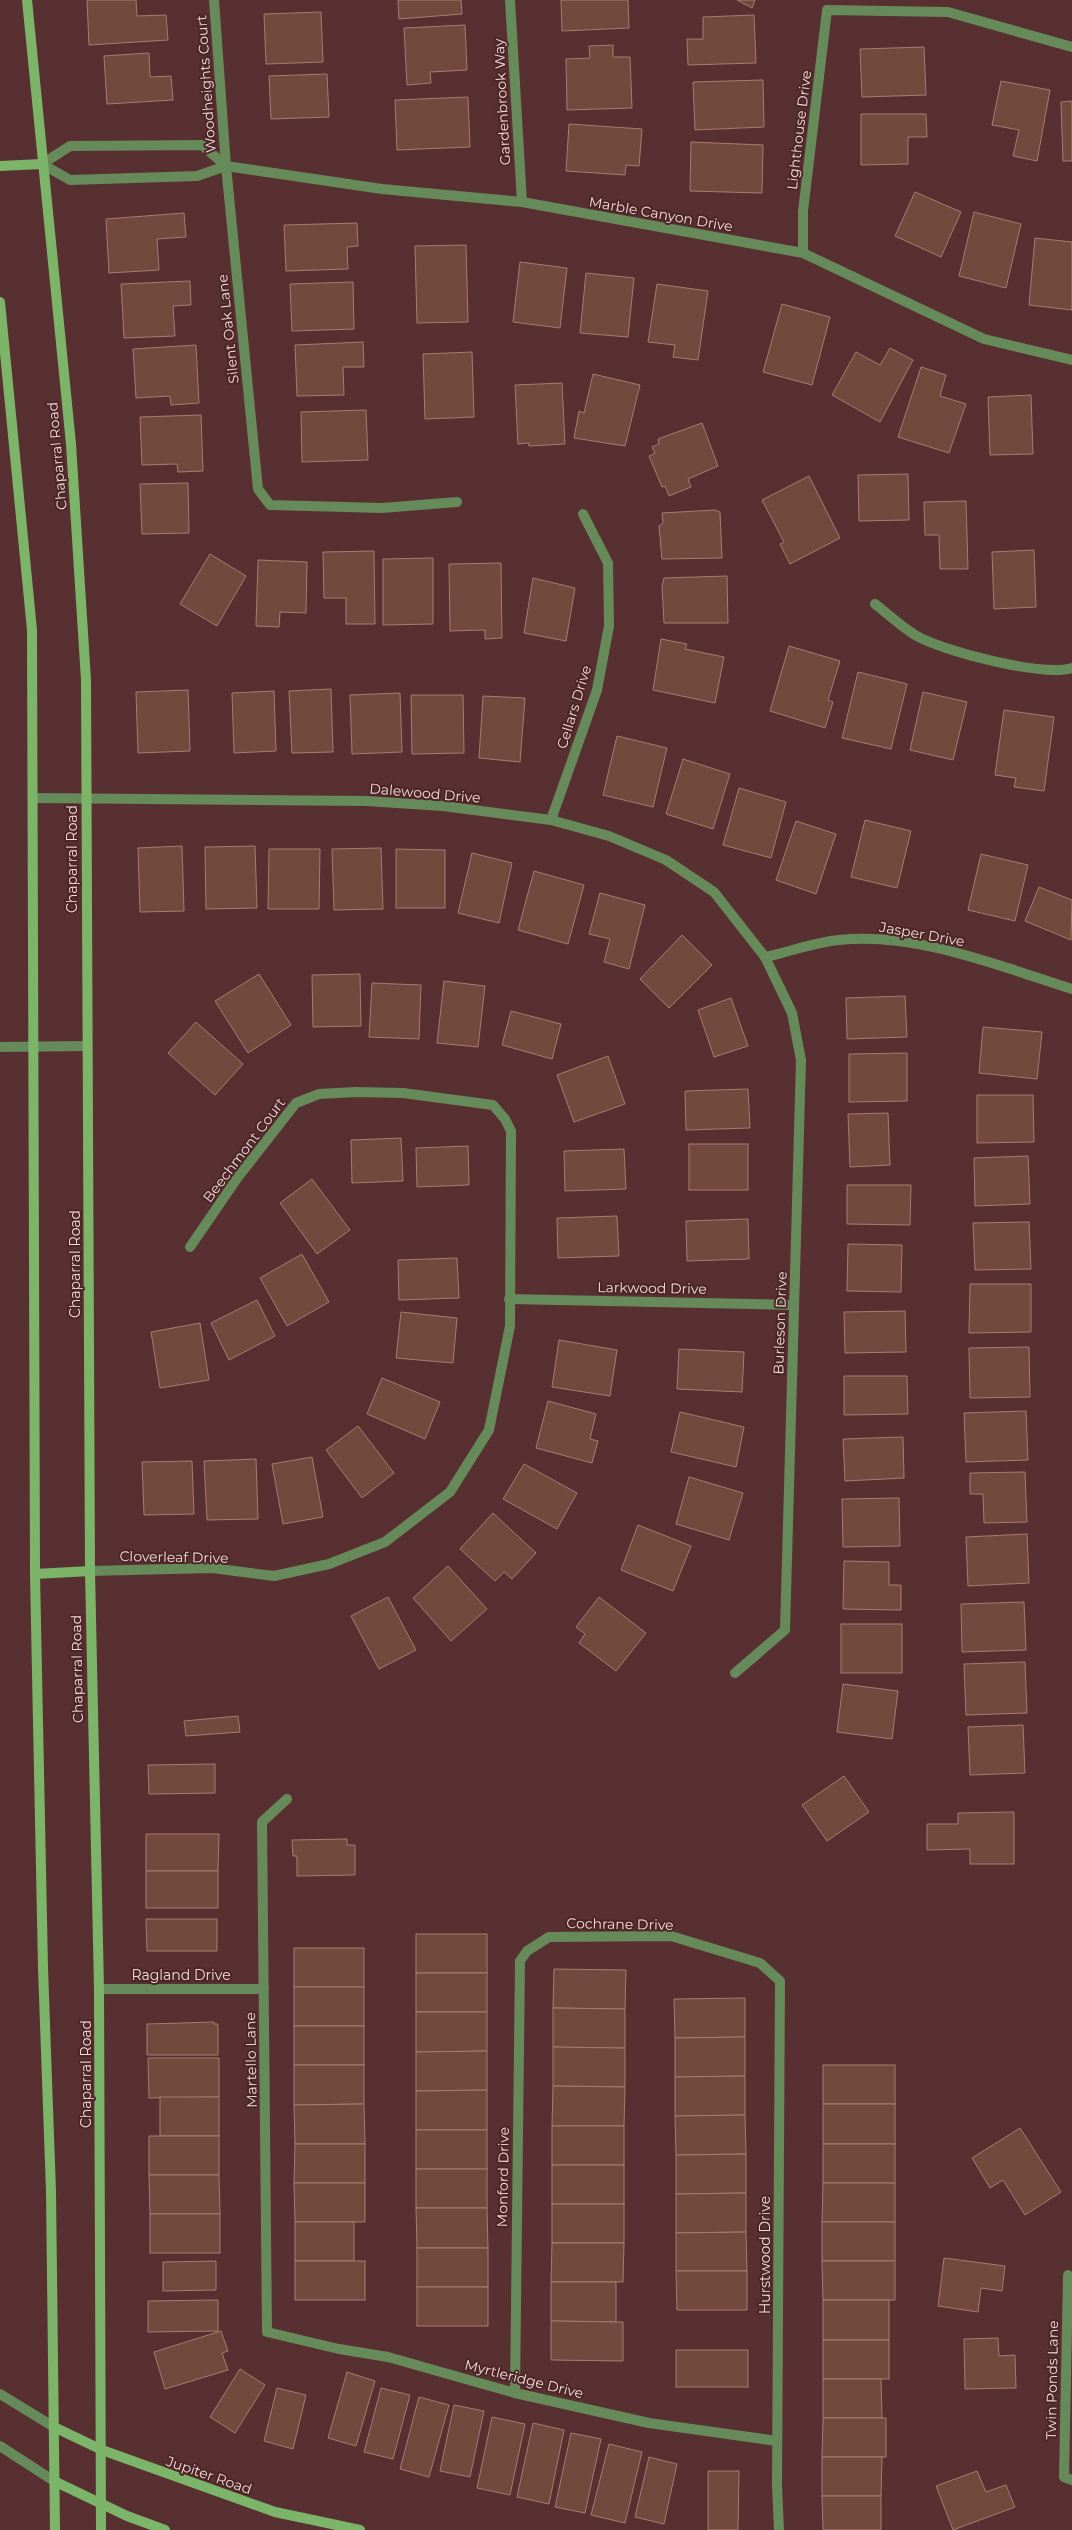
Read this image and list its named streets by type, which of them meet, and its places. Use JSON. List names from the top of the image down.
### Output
{
  "streets": {
    "main road": ["Chaparral Road", "Jupiter Road"],
    "street": [
      "Woodheights Court",
      "Gardenbrook Way",
      "Lighthouse Drive",
      "Marble Canyon Drive",
      "Silent Oak Lane",
      "Cellars Drive",
      "Dalewood Drive",
      "Jasper Drive",
      "Beechmont Court",
      "Larkwood Drive",
      "Burleson Drive",
      "Cloverleaf Drive",
      "Cochrane Drive",
      "Ragland Drive",
      "Martello Lane",
      "Monford Drive",
      "Hurstwood Drive",
      "Myrtleridge Drive",
      "Twin Ponds Lane"
    ]
  },
  "crossings": [
    ["Woodheights Court", "Marble Canyon Drive"],
    ["Woodheights Court", "Silent Oak Lane"],
    ["Gardenbrook Way", "Marble Canyon Drive"],
    ["Lighthouse Drive", "Marble Canyon Drive"],
    ["Marble Canyon Drive", "Silent Oak Lane"],
    ["Marble Canyon Drive", "Chaparral Road"],
    ["Chaparral Road", "Dalewood Drive"],
    ["Chaparral Road", "Cloverleaf Drive"],
    ["Chaparral Road", "Ragland Drive"],
    ["Chaparral Road", "Jupiter Road"],
    ["Cellars Drive", "Dalewood Drive"],
    ["Dalewood Drive", "Jasper Drive"],
    ["Dalewood Drive", "Burleson Drive"],
    ["Jasper Drive", "Burleson Drive"],
    ["Beechmont Court", "Larkwood Drive"],
    ["Beechmont Court", "Cloverleaf Drive"],
    ["Larkwood Drive", "Burleson Drive"],
    ["Larkwood Drive", "Cloverleaf Drive"],
    ["Cochrane Drive", "Monford Drive"],
    ["Cochrane Drive", "Hurstwood Drive"],
    ["Ragland Drive", "Martello Lane"],
    ["Martello Lane", "Myrtleridge Drive"],
    ["Monford Drive", "Myrtleridge Drive"],
    ["Hurstwood Drive", "Myrtleridge Drive"]
  ]
}
